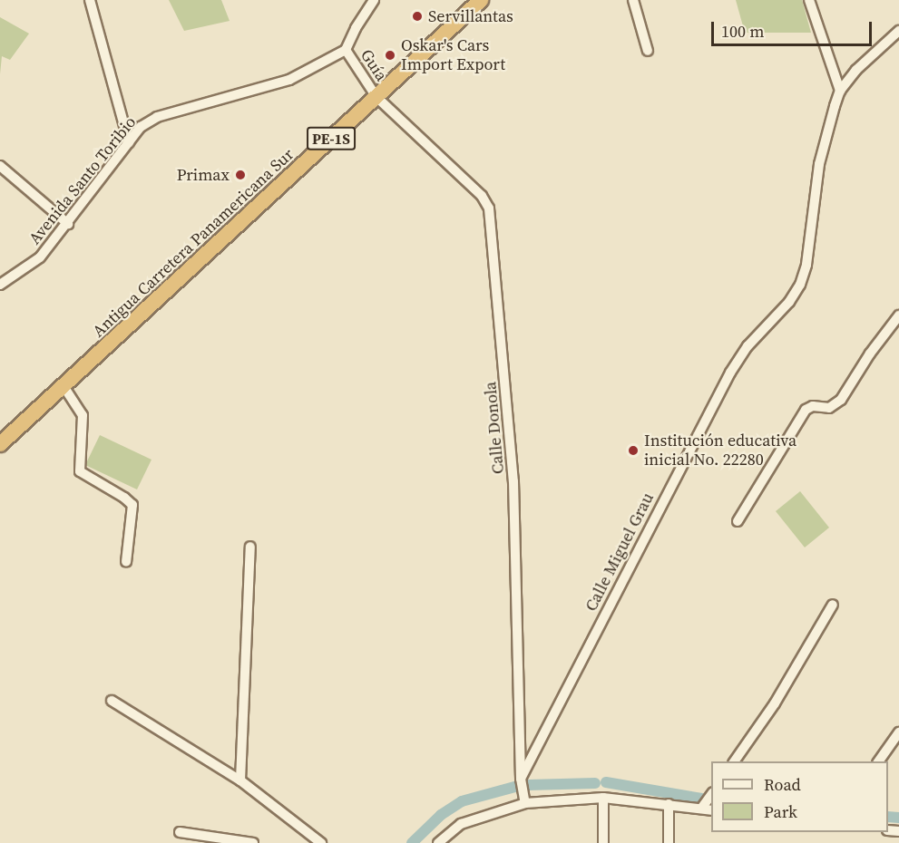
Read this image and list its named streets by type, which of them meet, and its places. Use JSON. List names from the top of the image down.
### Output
{
  "streets": {
    "highway": ["PE-1S", "Antigua Carretera Panamericana Sur"],
    "street": [
      "Guía",
      "Avenida Santo Toribio",
      "Calle Donola",
      "Calle Miguel Grau"
    ]
  },
  "crossings": [
    ["Guía", "Avenida Santo Toribio"],
    ["Guía", "Antigua Carretera Panamericana Sur"],
    ["Guía", "Calle Donola"],
    ["Antigua Carretera Panamericana Sur", "Calle Donola"],
    ["Calle Donola", "Calle Miguel Grau"]
  ],
  "places": [
    "Servillantas",
    "Oskar's Cars Import Export",
    "Primax",
    "Institución educativa inicial No. 22280"
  ],
  "legend": ["Road", "Park"],
  "scale_bar": "100 m"
}
